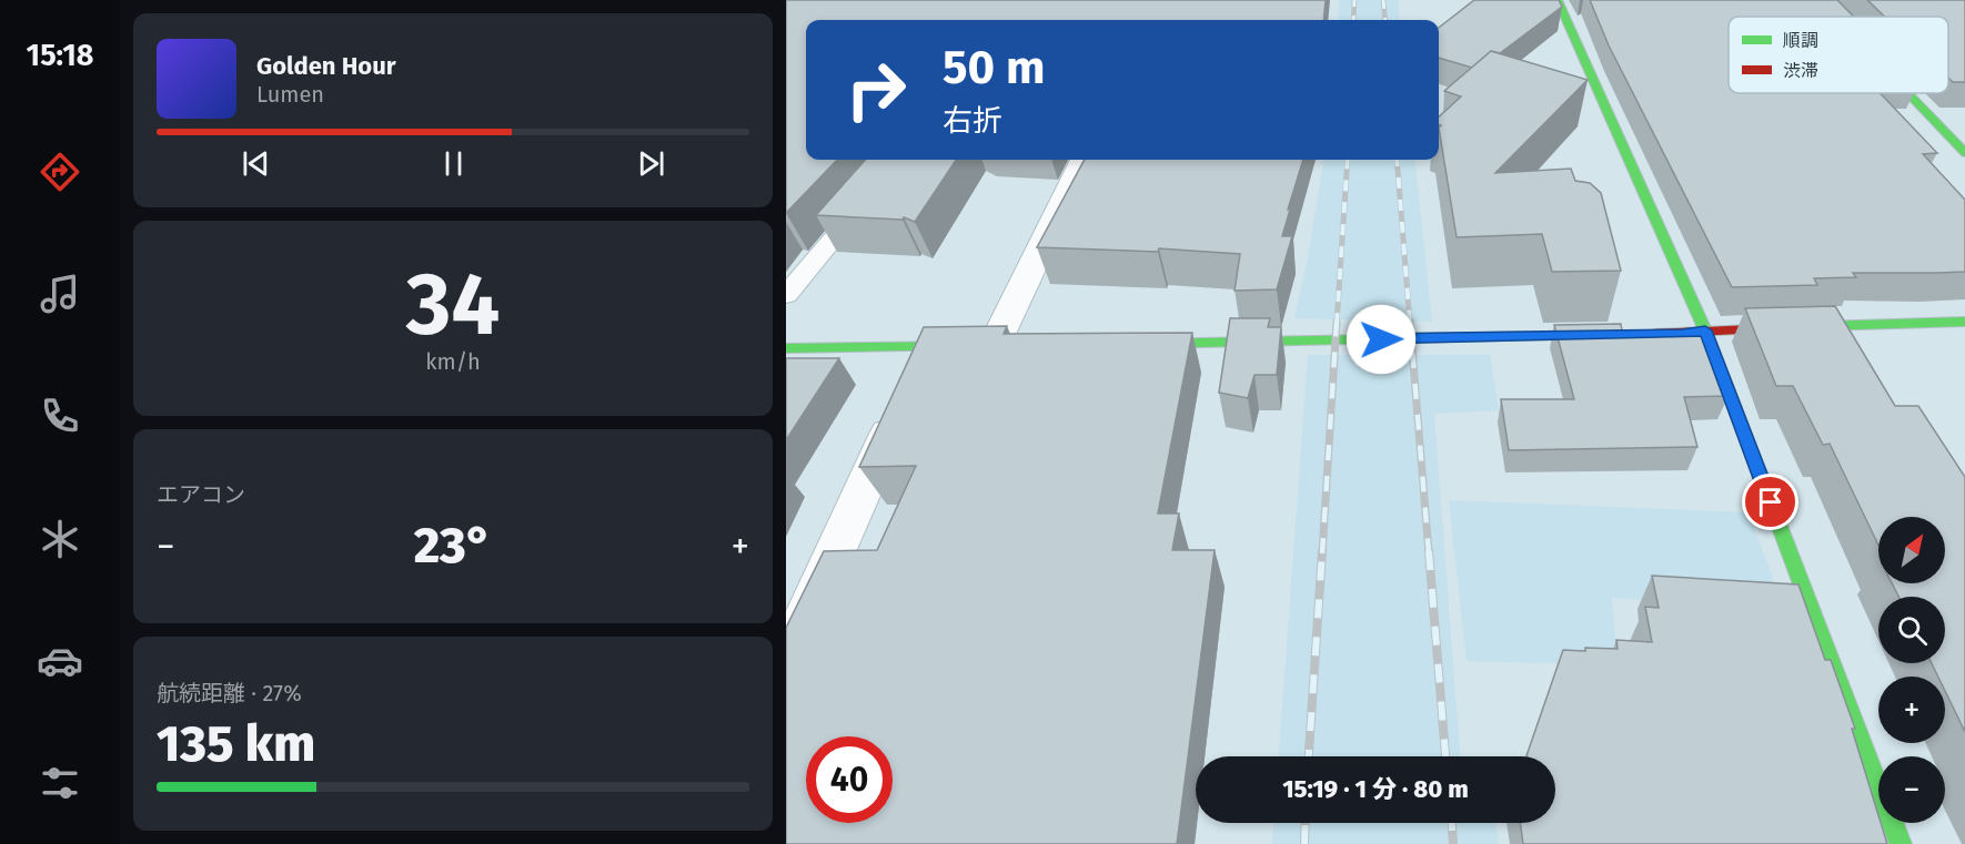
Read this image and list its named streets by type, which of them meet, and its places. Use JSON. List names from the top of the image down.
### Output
{
  "legend": ["順調", "渋滞"],
  "north": "top right",
  "page": {
    "tabs": "15:18",
    "turn": ["50 m", "右折"],
    "song": ["Golden Hour", "Lumen"],
    "tile": [
      ["34", "km/h"],
      "エアコン",
      ["航続距離 · 27%", "135 km"]
    ],
    "map_buttons": ["+", "−"],
    "heat": ["−", "23°", "+"],
    "limit": "40",
    "trip": "15:19 · 1 分 · 80 m"
  }
}
